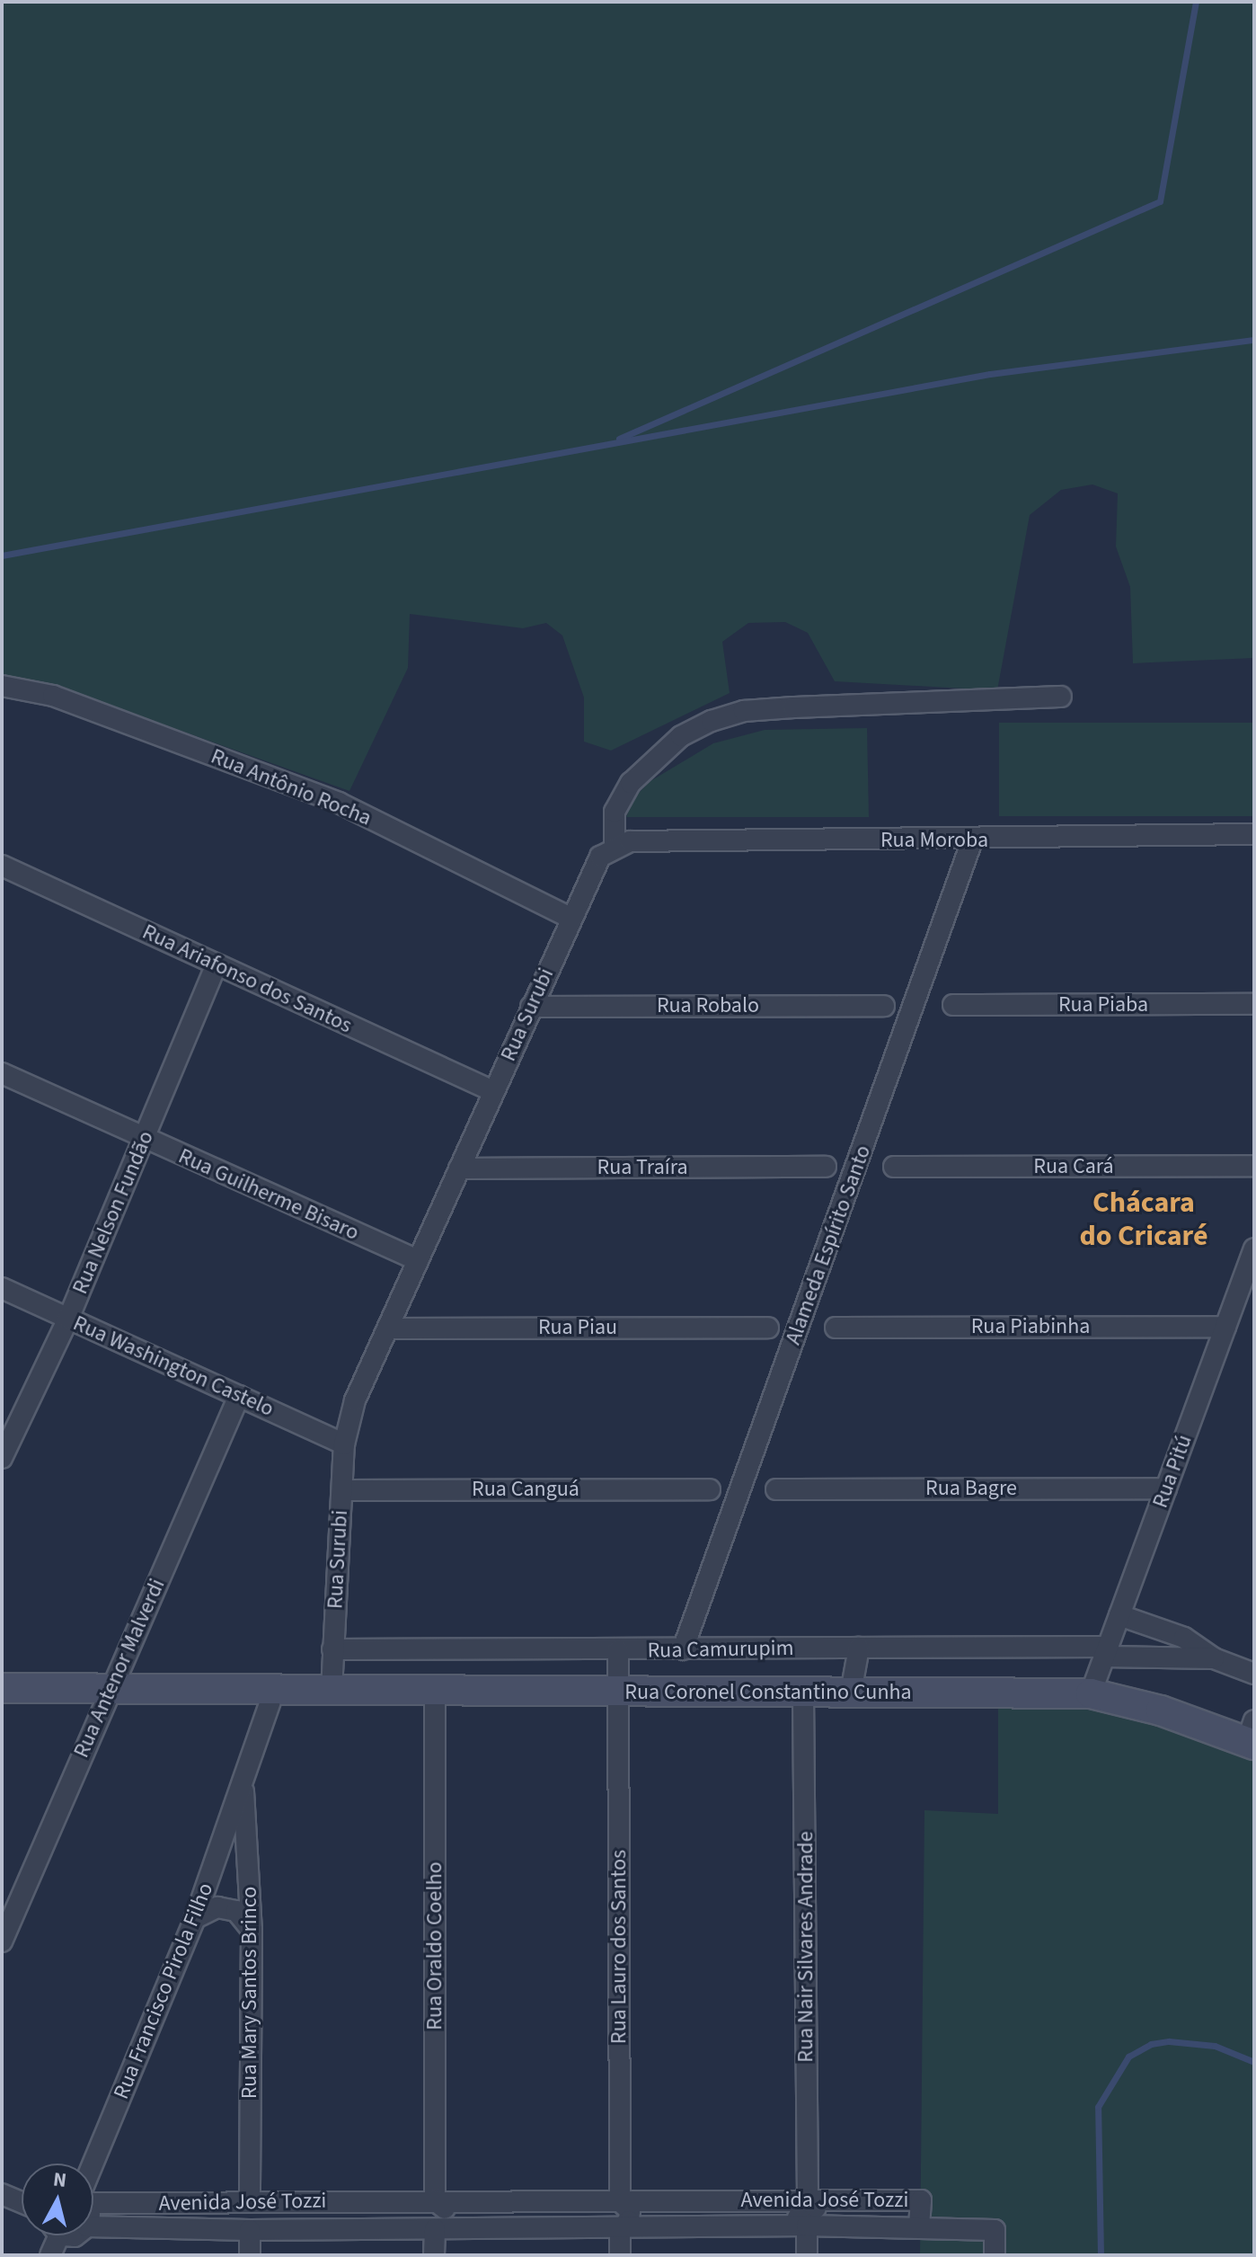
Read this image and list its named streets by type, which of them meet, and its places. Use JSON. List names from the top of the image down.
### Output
{
  "streets": {
    "street": [
      "Rua Antônio Rocha",
      "Rua Moroba",
      "Rua Ariafonso dos Santos",
      "Rua Piaba",
      "Rua Robalo",
      "Rua Surubi",
      "Rua Cará",
      "Rua Traíra",
      "Rua Guilherme Bisaro",
      "Rua Nelson Fundão",
      "Alameda Espírito Santo",
      "Rua Piabinha",
      "Rua Piau",
      "Rua Washington Castelo",
      "Rua Pitú",
      "Rua Bagre",
      "Rua Canguá",
      "Rua Camurupim",
      "Rua Antenor Malverdi",
      "Rua Coronel Constantino Cunha",
      "Rua Oraldo Coelho",
      "Rua Lauro dos Santos",
      "Rua Nair Silvares Andrade",
      "Rua Francisco Pirola Filho",
      "Rua Mary Santos Brinco",
      "Avenida José Tozzi"
    ]
  },
  "crossings": [
    ["Rua Antônio Rocha", "Rua Surubi"],
    ["Rua Moroba", "Rua Surubi"],
    ["Rua Moroba", "Alameda Espírito Santo"],
    ["Rua Ariafonso dos Santos", "Rua Surubi"],
    ["Rua Ariafonso dos Santos", "Rua Nelson Fundão"],
    ["Rua Robalo", "Rua Surubi"],
    ["Rua Surubi", "Rua Traíra"],
    ["Rua Surubi", "Rua Guilherme Bisaro"],
    ["Rua Surubi", "Rua Piau"],
    ["Rua Surubi", "Rua Washington Castelo"],
    ["Rua Surubi", "Rua Canguá"],
    ["Rua Surubi", "Rua Camurupim"],
    ["Rua Surubi", "Rua Coronel Constantino Cunha"],
    ["Rua Guilherme Bisaro", "Rua Nelson Fundão"],
    ["Rua Nelson Fundão", "Rua Washington Castelo"],
    ["Alameda Espírito Santo", "Rua Camurupim"],
    ["Rua Piabinha", "Rua Pitú"],
    ["Rua Washington Castelo", "Rua Antenor Malverdi"],
    ["Rua Pitú", "Rua Bagre"],
    ["Rua Pitú", "Rua Camurupim"],
    ["Rua Pitú", "Rua Coronel Constantino Cunha"],
    ["Rua Camurupim", "Rua Lauro dos Santos"],
    ["Rua Antenor Malverdi", "Rua Coronel Constantino Cunha"],
    ["Rua Coronel Constantino Cunha", "Rua Oraldo Coelho"],
    ["Rua Coronel Constantino Cunha", "Rua Lauro dos Santos"],
    ["Rua Coronel Constantino Cunha", "Rua Nair Silvares Andrade"],
    ["Rua Oraldo Coelho", "Avenida José Tozzi"],
    ["Rua Lauro dos Santos", "Avenida José Tozzi"],
    ["Rua Nair Silvares Andrade", "Avenida José Tozzi"],
    ["Rua Francisco Pirola Filho", "Rua Mary Santos Brinco"],
    ["Rua Mary Santos Brinco", "Avenida José Tozzi"]
  ],
  "districts": ["Chácara do Cricaré"],
  "north": "top"
}
